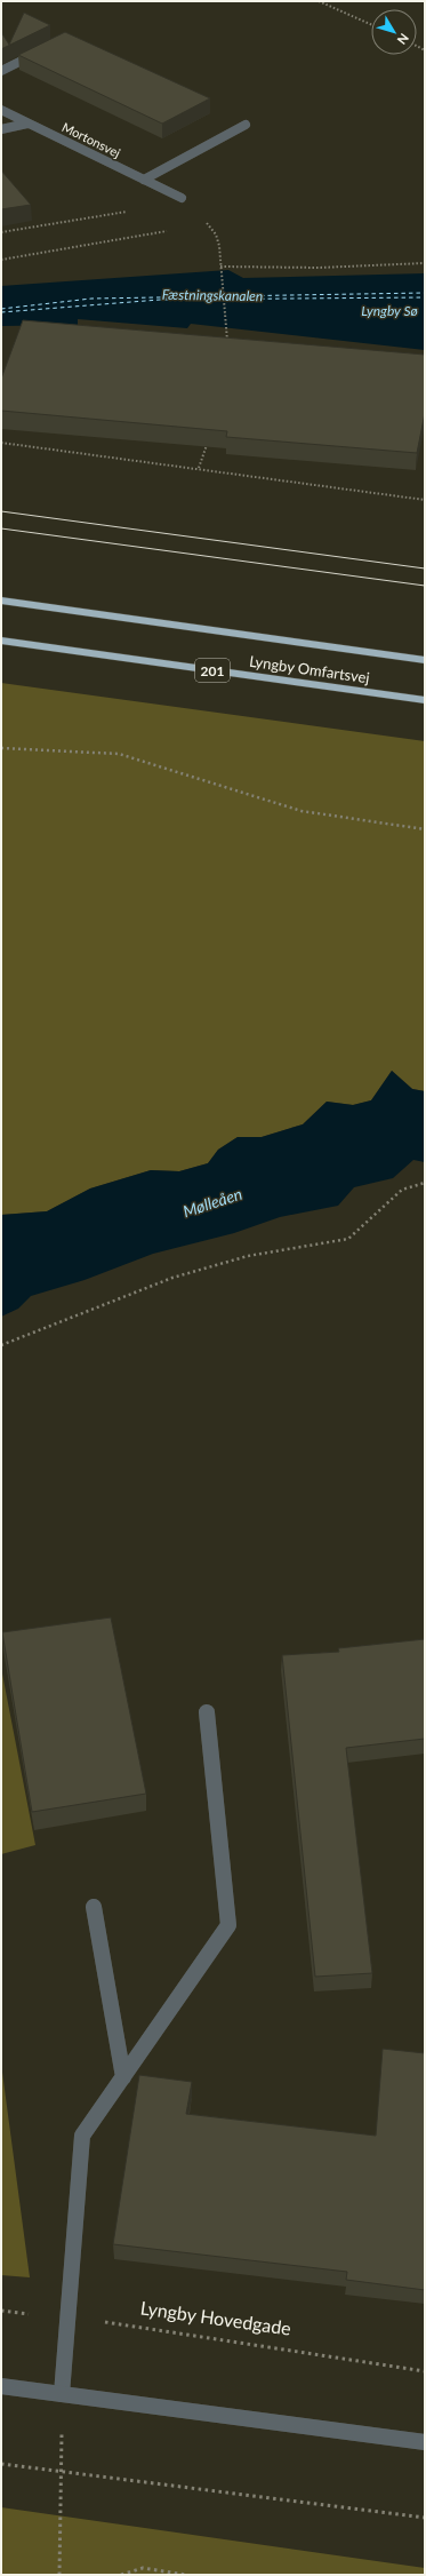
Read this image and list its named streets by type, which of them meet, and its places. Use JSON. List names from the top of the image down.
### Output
{
  "streets": {
    "highway": ["Lyngby Omfartsvej", "201"],
    "street": ["Mortonsvej"],
    "path": ["Lyngby Hovedgade"]
  },
  "water": ["Fæstningskanalen", "Lyngby Sø", "Mølleåen"],
  "north": "bottom right"
}
